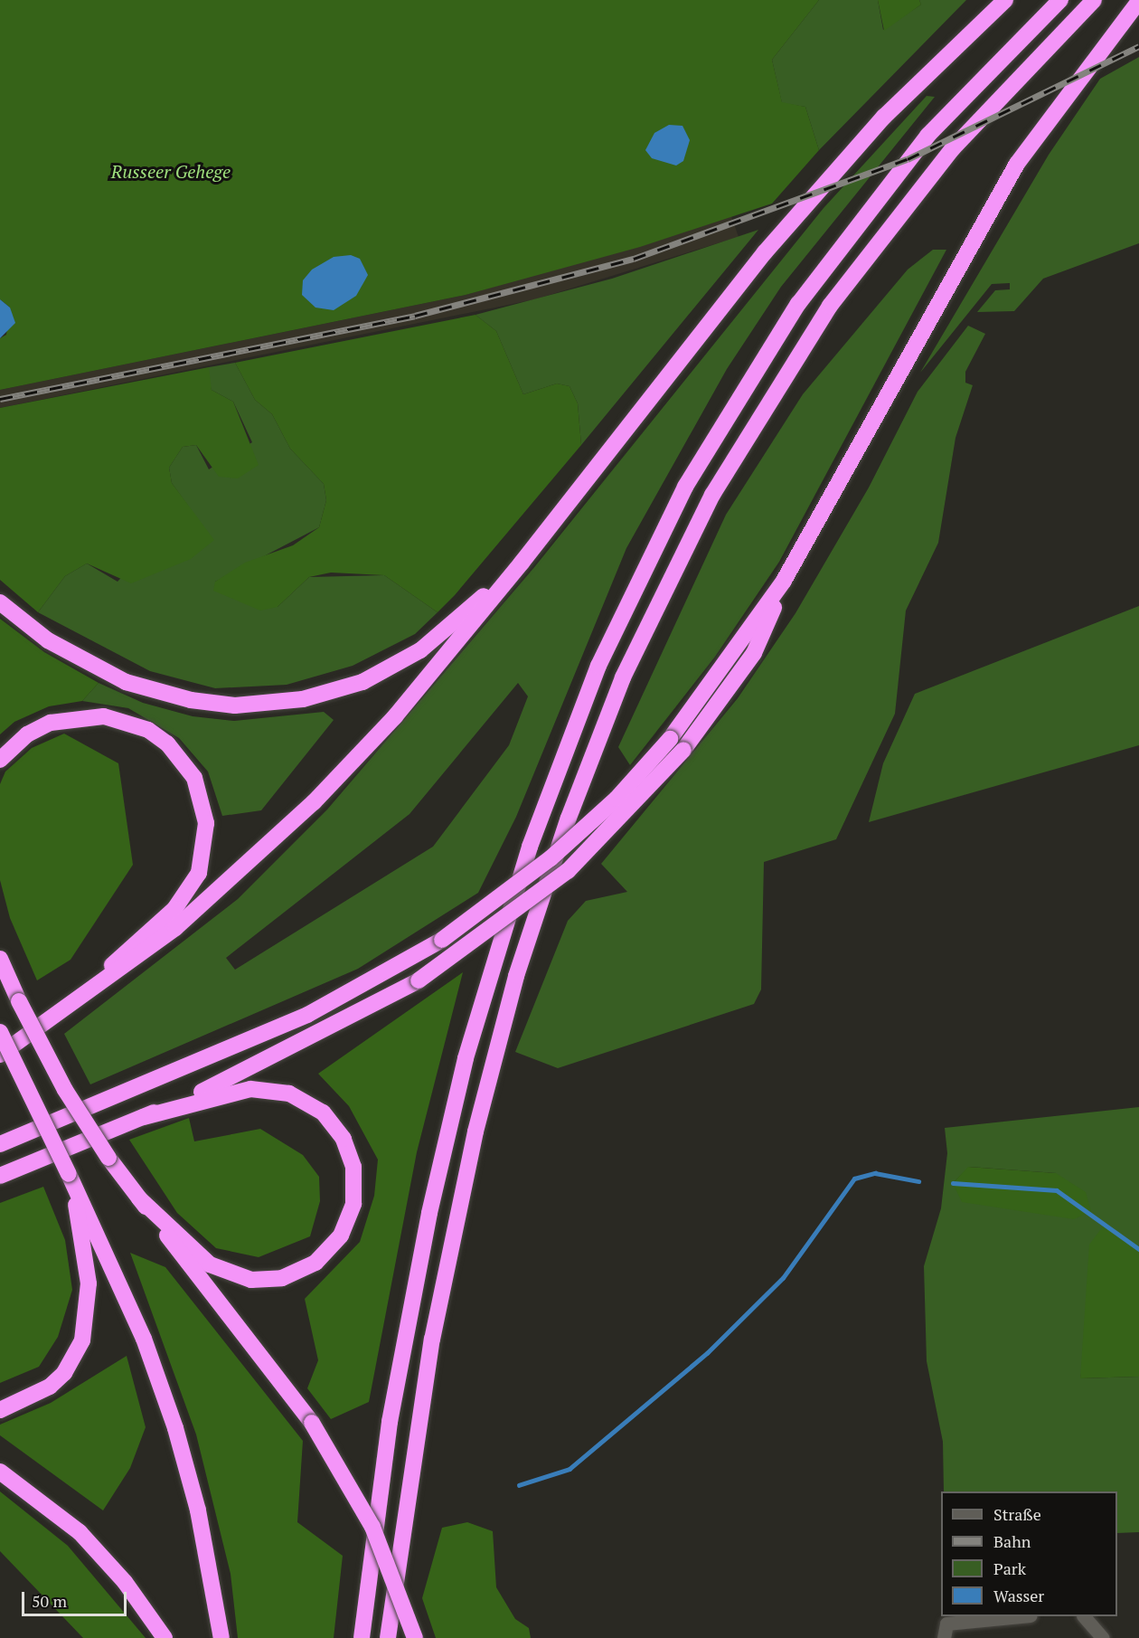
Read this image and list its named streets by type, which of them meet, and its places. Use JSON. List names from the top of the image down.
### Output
{
  "parks": ["Russeer Gehege"],
  "legend": [
    "Straße",
    "Bahn",
    "Park",
    "Wasser"
  ],
  "scale_bar": "50 m"
}
